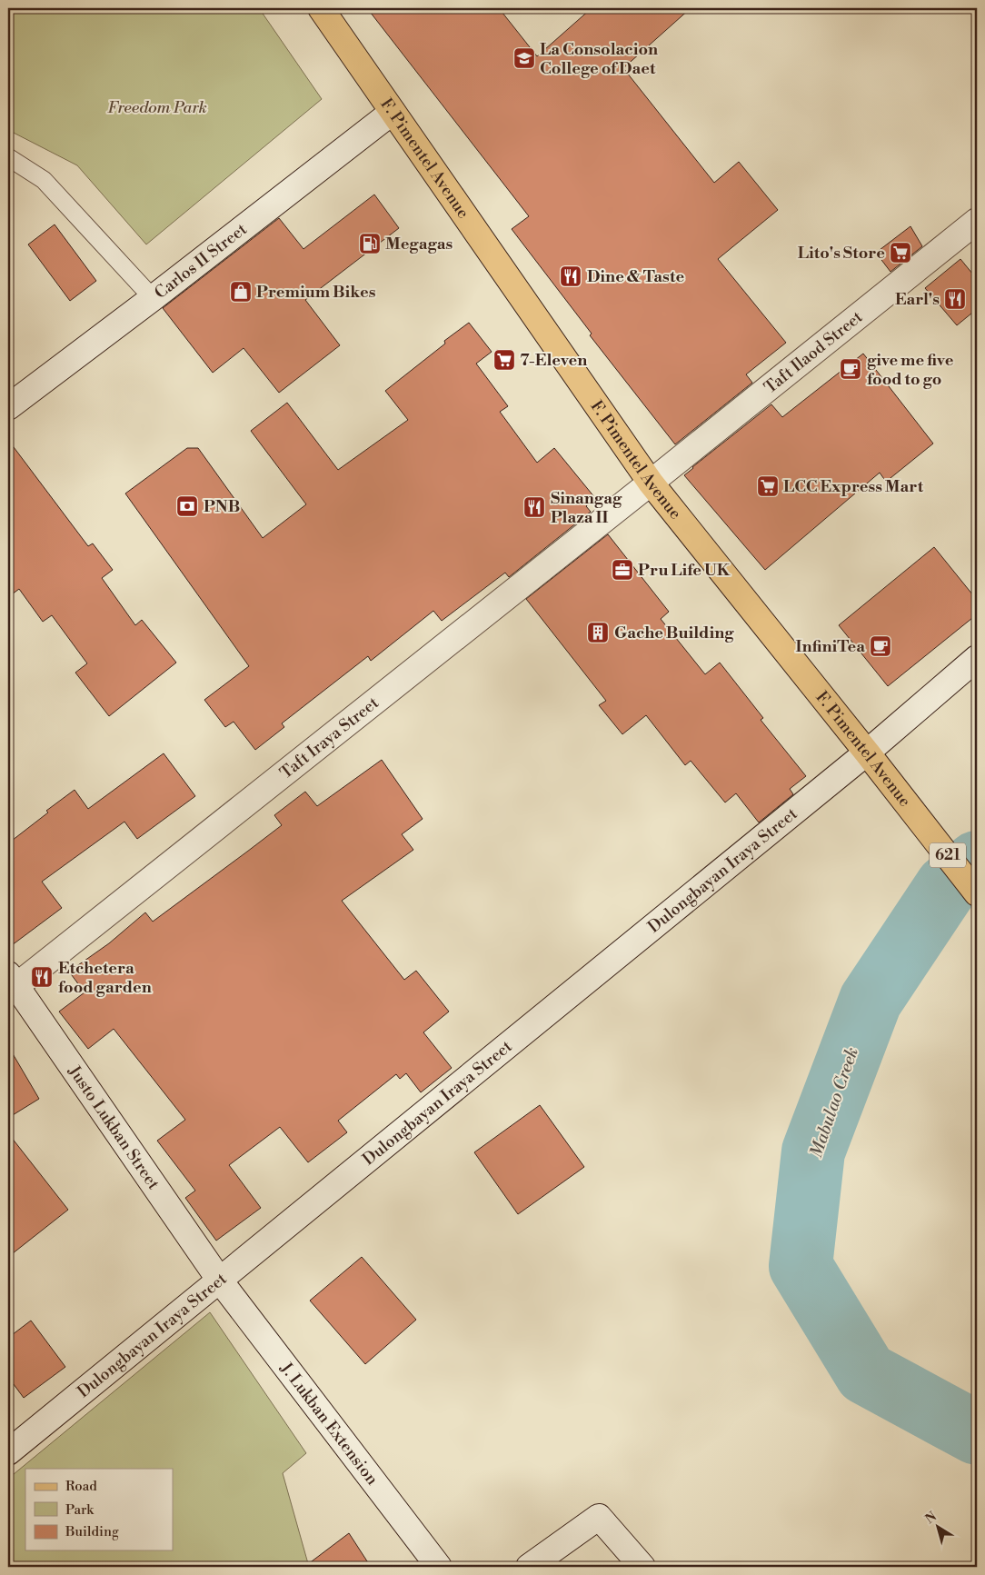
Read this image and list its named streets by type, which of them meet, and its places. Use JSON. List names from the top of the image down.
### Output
{
  "streets": {
    "main road": ["F. Pimentel Avenue", "621"],
    "street": [
      "Carlos II Street",
      "Taft Ilaod Street",
      "Taft Iraya Street",
      "Dulongbayan Iraya Street",
      "Justo Lukban Street",
      "J. Lukban Extension"
    ]
  },
  "crossings": [
    ["F. Pimentel Avenue", "Carlos II Street"],
    ["F. Pimentel Avenue", "Taft Ilaod Street"],
    ["F. Pimentel Avenue", "Taft Iraya Street"],
    ["F. Pimentel Avenue", "Dulongbayan Iraya Street"],
    ["Taft Ilaod Street", "Taft Iraya Street"],
    ["Taft Iraya Street", "Justo Lukban Street"],
    ["Dulongbayan Iraya Street", "Justo Lukban Street"],
    ["Dulongbayan Iraya Street", "J. Lukban Extension"],
    ["Justo Lukban Street", "J. Lukban Extension"]
  ],
  "water": ["Mabulao Creek"],
  "parks": ["Freedom Park"],
  "places": {
    "school or university": ["La Consolacion College of Daet"],
    "fuel station": ["Megagas"],
    "supermarket": ["Lito's Store", "7-Eleven", "LCC Express Mart"],
    "restaurant": [
      "Dine & Taste",
      "Earl's",
      "Sinangag Plaza II",
      "Etchetera food garden"
    ],
    "shop": ["Premium Bikes"],
    "cafe": ["give me five food to go", "InfiniTea"],
    "bank": ["PNB"],
    "office": ["Pru Life UK"],
    "building": ["Gache Building"]
  },
  "legend": ["Road", "Park", "Building"],
  "north": "top left"
}
